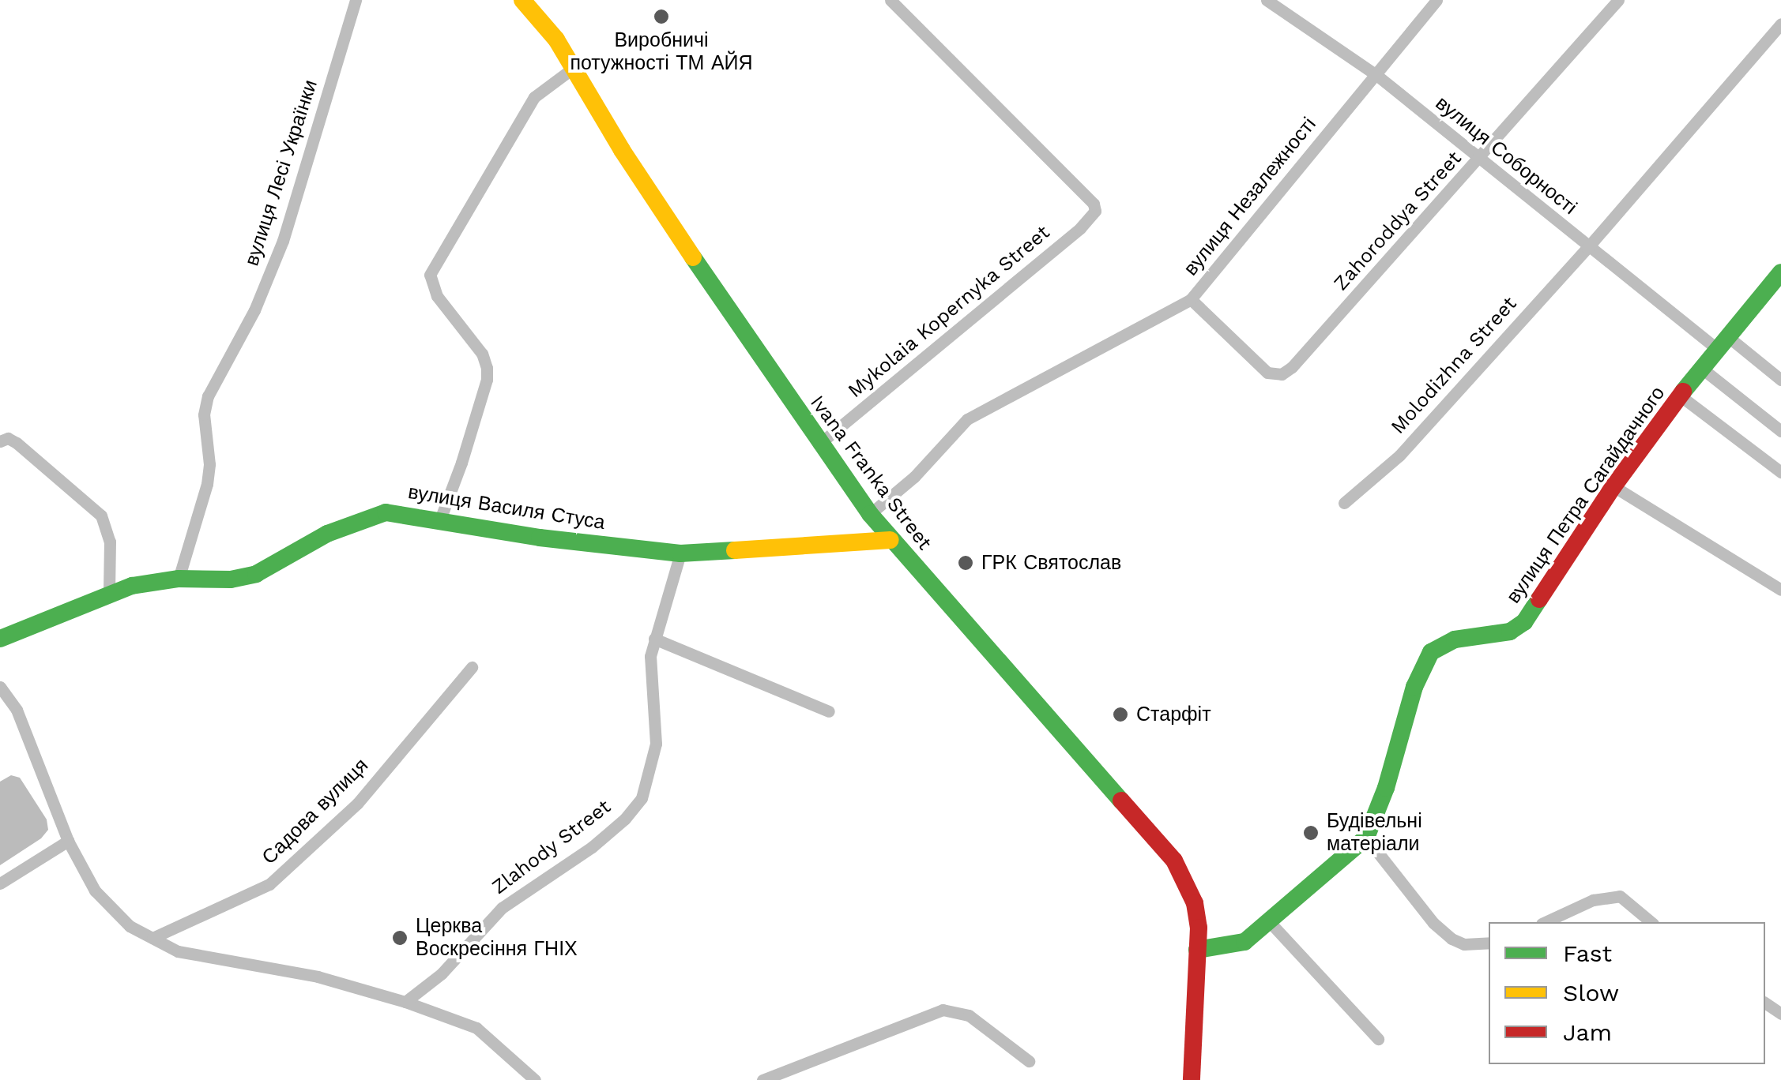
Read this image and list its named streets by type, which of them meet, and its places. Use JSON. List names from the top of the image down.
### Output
{
  "streets": {
    "street": [
      "вулиця Соборності",
      "вулиця Лесі Українки",
      "вулиця Незалежності",
      "Zahoroddya Street",
      "Mykolaia Kopernyka Street",
      "Molodizhna Street",
      "Ivana Franka Street",
      "вулиця Петра Сагайдачного",
      "вулиця Василя Стуса",
      "Садова вулиця",
      "Zlahody Street"
    ]
  },
  "crossings": [
    ["вулиця Соборності", "вулиця Незалежності"],
    ["вулиця Соборності", "Zahoroddya Street"],
    ["вулиця Соборності", "Molodizhna Street"],
    ["вулиця Соборності", "вулиця Петра Сагайдачного"],
    ["вулиця Лесі Українки", "вулиця Василя Стуса"],
    ["вулиця Незалежності", "Zahoroddya Street"],
    ["вулиця Незалежності", "Ivana Franka Street"],
    ["Mykolaia Kopernyka Street", "Ivana Franka Street"],
    ["Ivana Franka Street", "вулиця Василя Стуса"],
    ["вулиця Василя Стуса", "Zlahody Street"]
  ],
  "places": [
    "Виробничі потужності ТМ АЙЯ",
    "ГРК Святослав",
    "Старфіт",
    "Будівельні матеріали",
    "Церква Воскресіння ГНІХ"
  ],
  "legend": ["Fast", "Slow", "Jam"]
}
